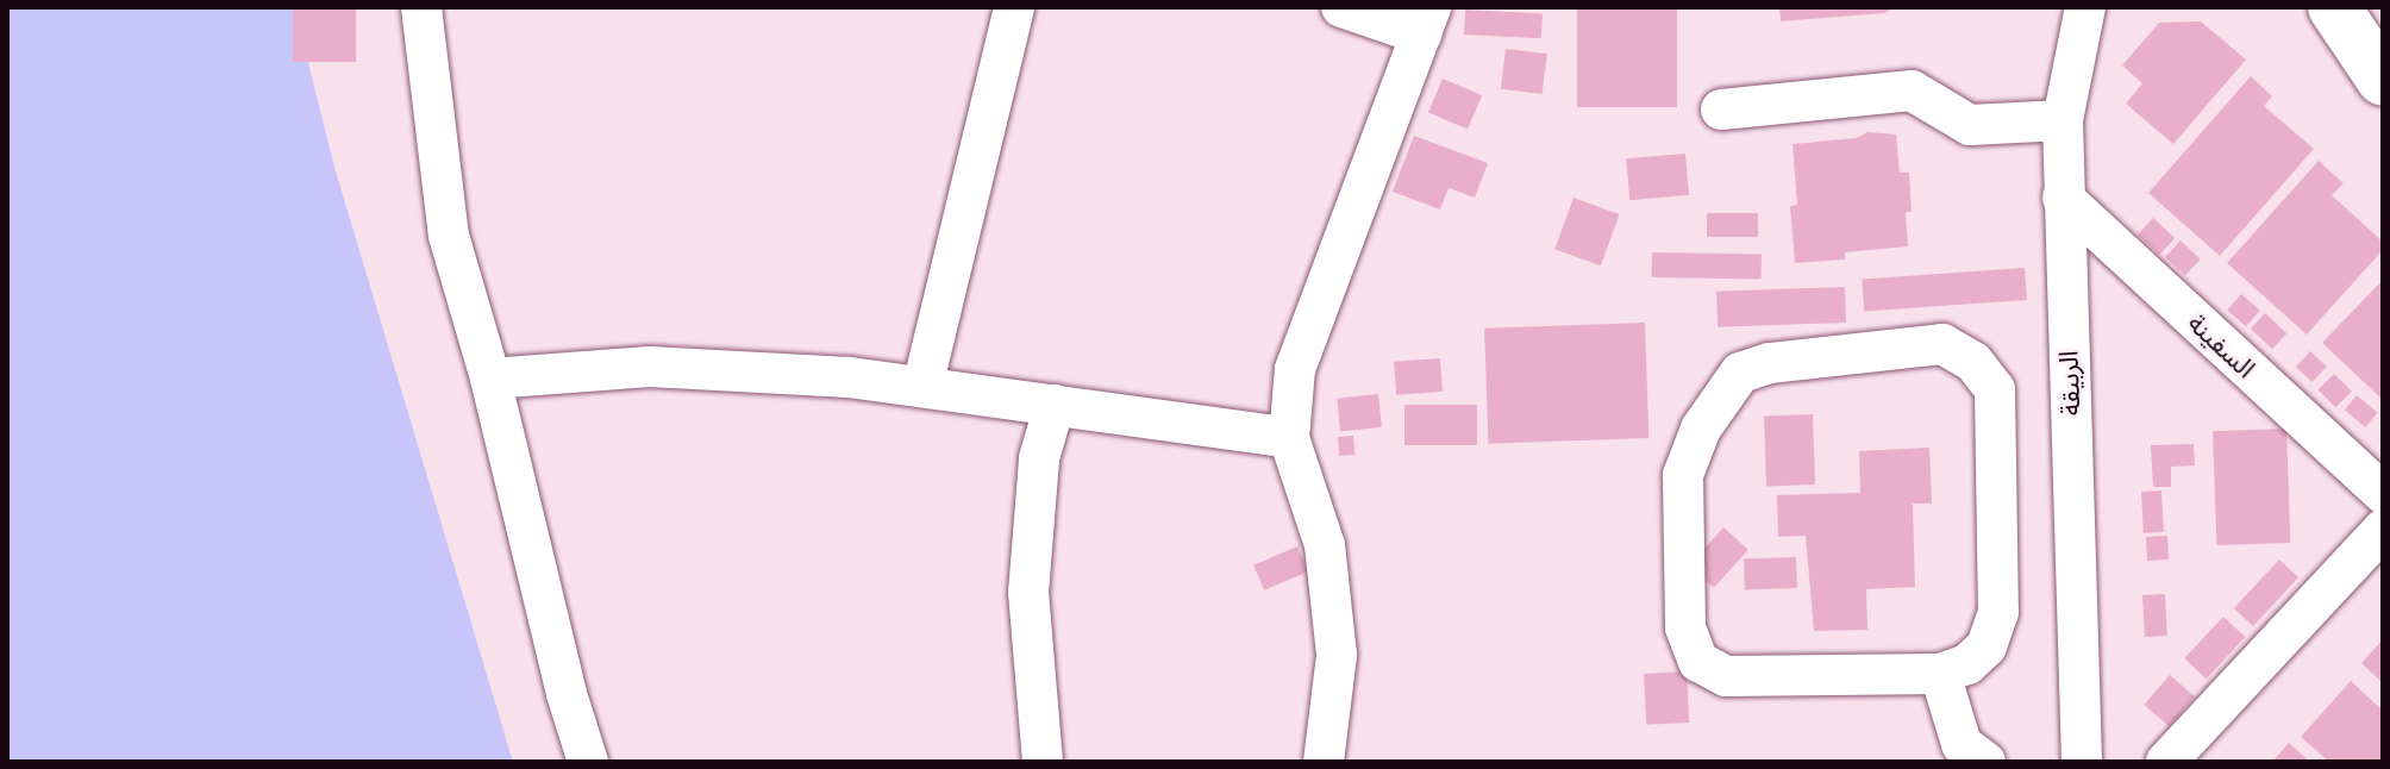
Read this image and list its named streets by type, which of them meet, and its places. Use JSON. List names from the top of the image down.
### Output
{
  "streets": {
    "street": ["السفينة", "الربيقة"]
  },
  "crossings": [
    ["السفينة", "الربيقة"]
  ]
}
